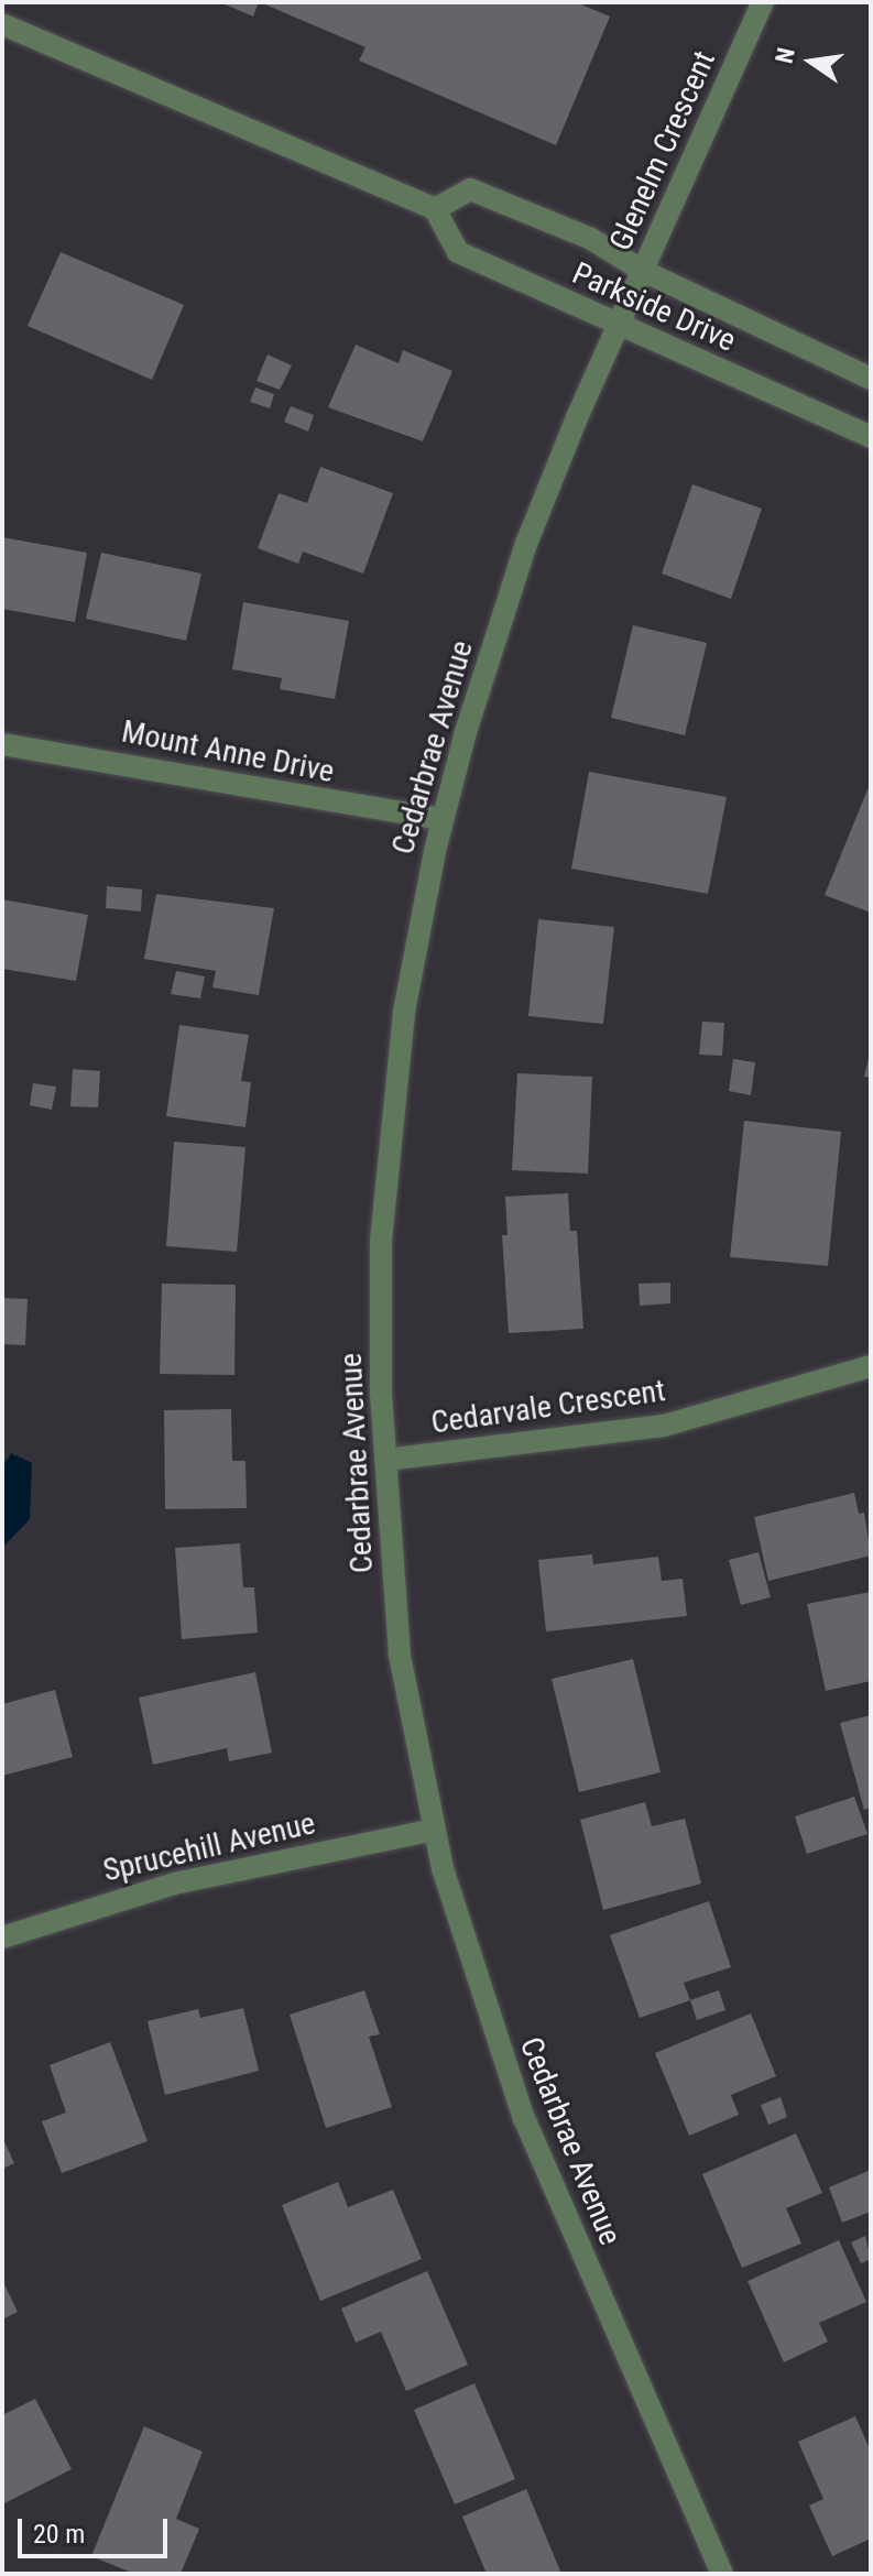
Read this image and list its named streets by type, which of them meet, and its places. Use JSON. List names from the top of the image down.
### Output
{
  "streets": {
    "street": [
      "Glenelm Crescent",
      "Parkside Drive",
      "Cedarbrae Avenue",
      "Mount Anne Drive",
      "Cedarvale Crescent",
      "Sprucehill Avenue"
    ]
  },
  "crossings": [
    ["Glenelm Crescent", "Parkside Drive"],
    ["Glenelm Crescent", "Cedarbrae Avenue"],
    ["Parkside Drive", "Cedarbrae Avenue"],
    ["Cedarbrae Avenue", "Mount Anne Drive"],
    ["Cedarbrae Avenue", "Cedarvale Crescent"],
    ["Cedarbrae Avenue", "Sprucehill Avenue"]
  ],
  "scale_bar": "20 m",
  "north": "left"
}
